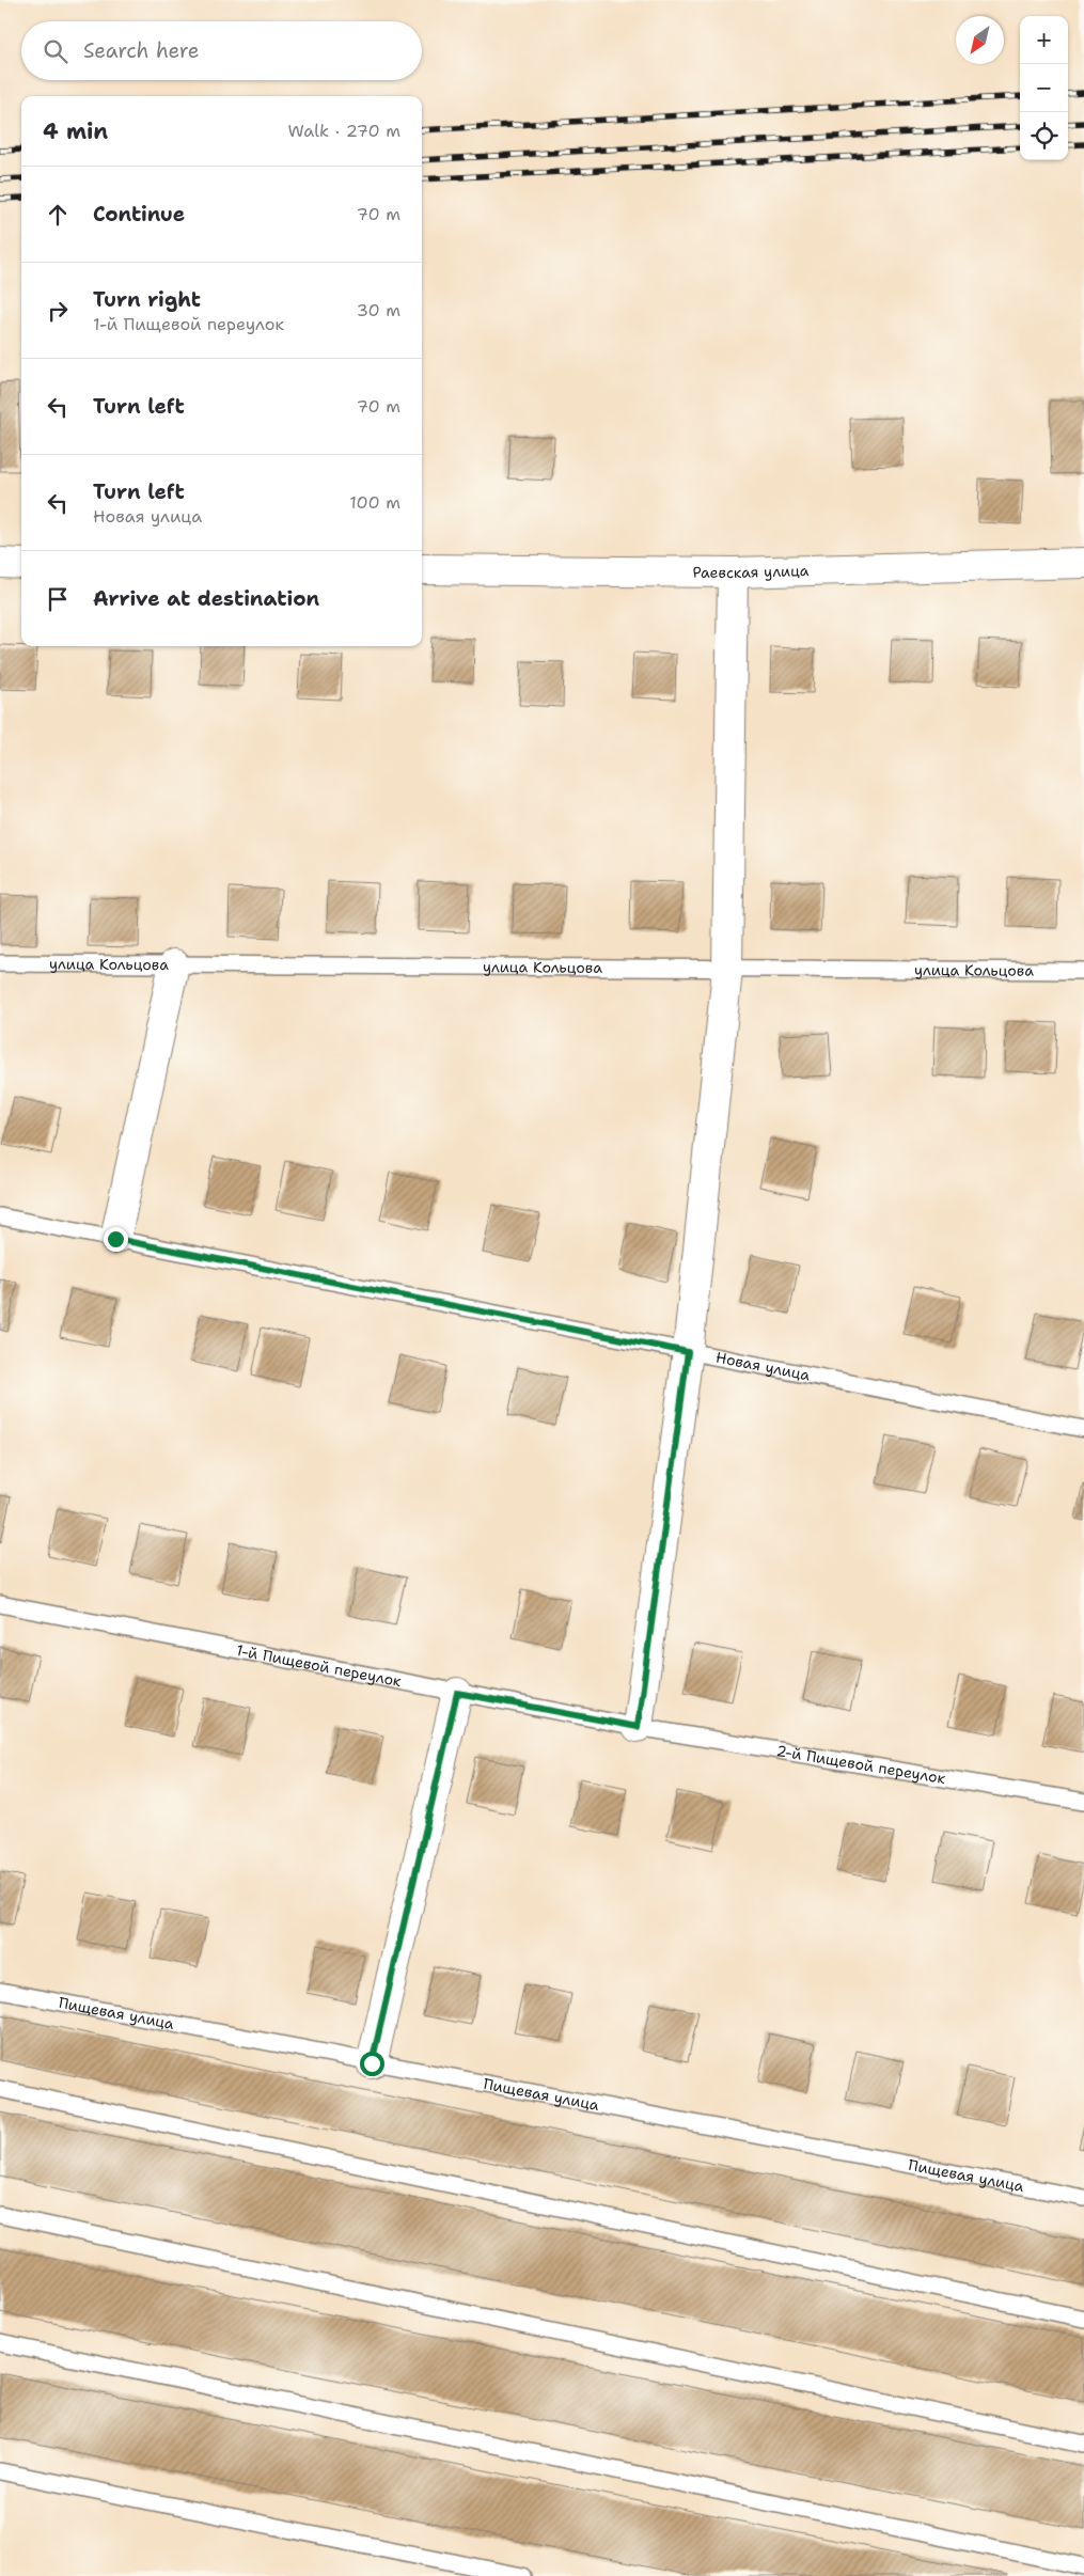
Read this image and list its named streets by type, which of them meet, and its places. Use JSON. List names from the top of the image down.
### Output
{
  "streets": {
    "street": ["Раевская улица"],
    "lane": [
      "улица Кольцова",
      "Новая улица",
      "1-й Пищевой переулок",
      "2-й Пищевой переулок",
      "Пищевая улица"
    ]
  },
  "crossings": [
    ["1-й Пищевой переулок", "2-й Пищевой переулок"]
  ],
  "north": "bottom left",
  "page": {
    "map_buttons": ["+", "−"],
    "search": "Search here",
    "heading": ["4 min", "Walk · 270 m"],
    "list": [
      ["Continue", "70 m"],
      ["Turn right", "1-й Пищевой переулок", "30 m"],
      ["Turn left", "70 m"],
      ["Turn left", "Новая улица", "100 m"],
      "Arrive at destination"
    ]
  }
}
